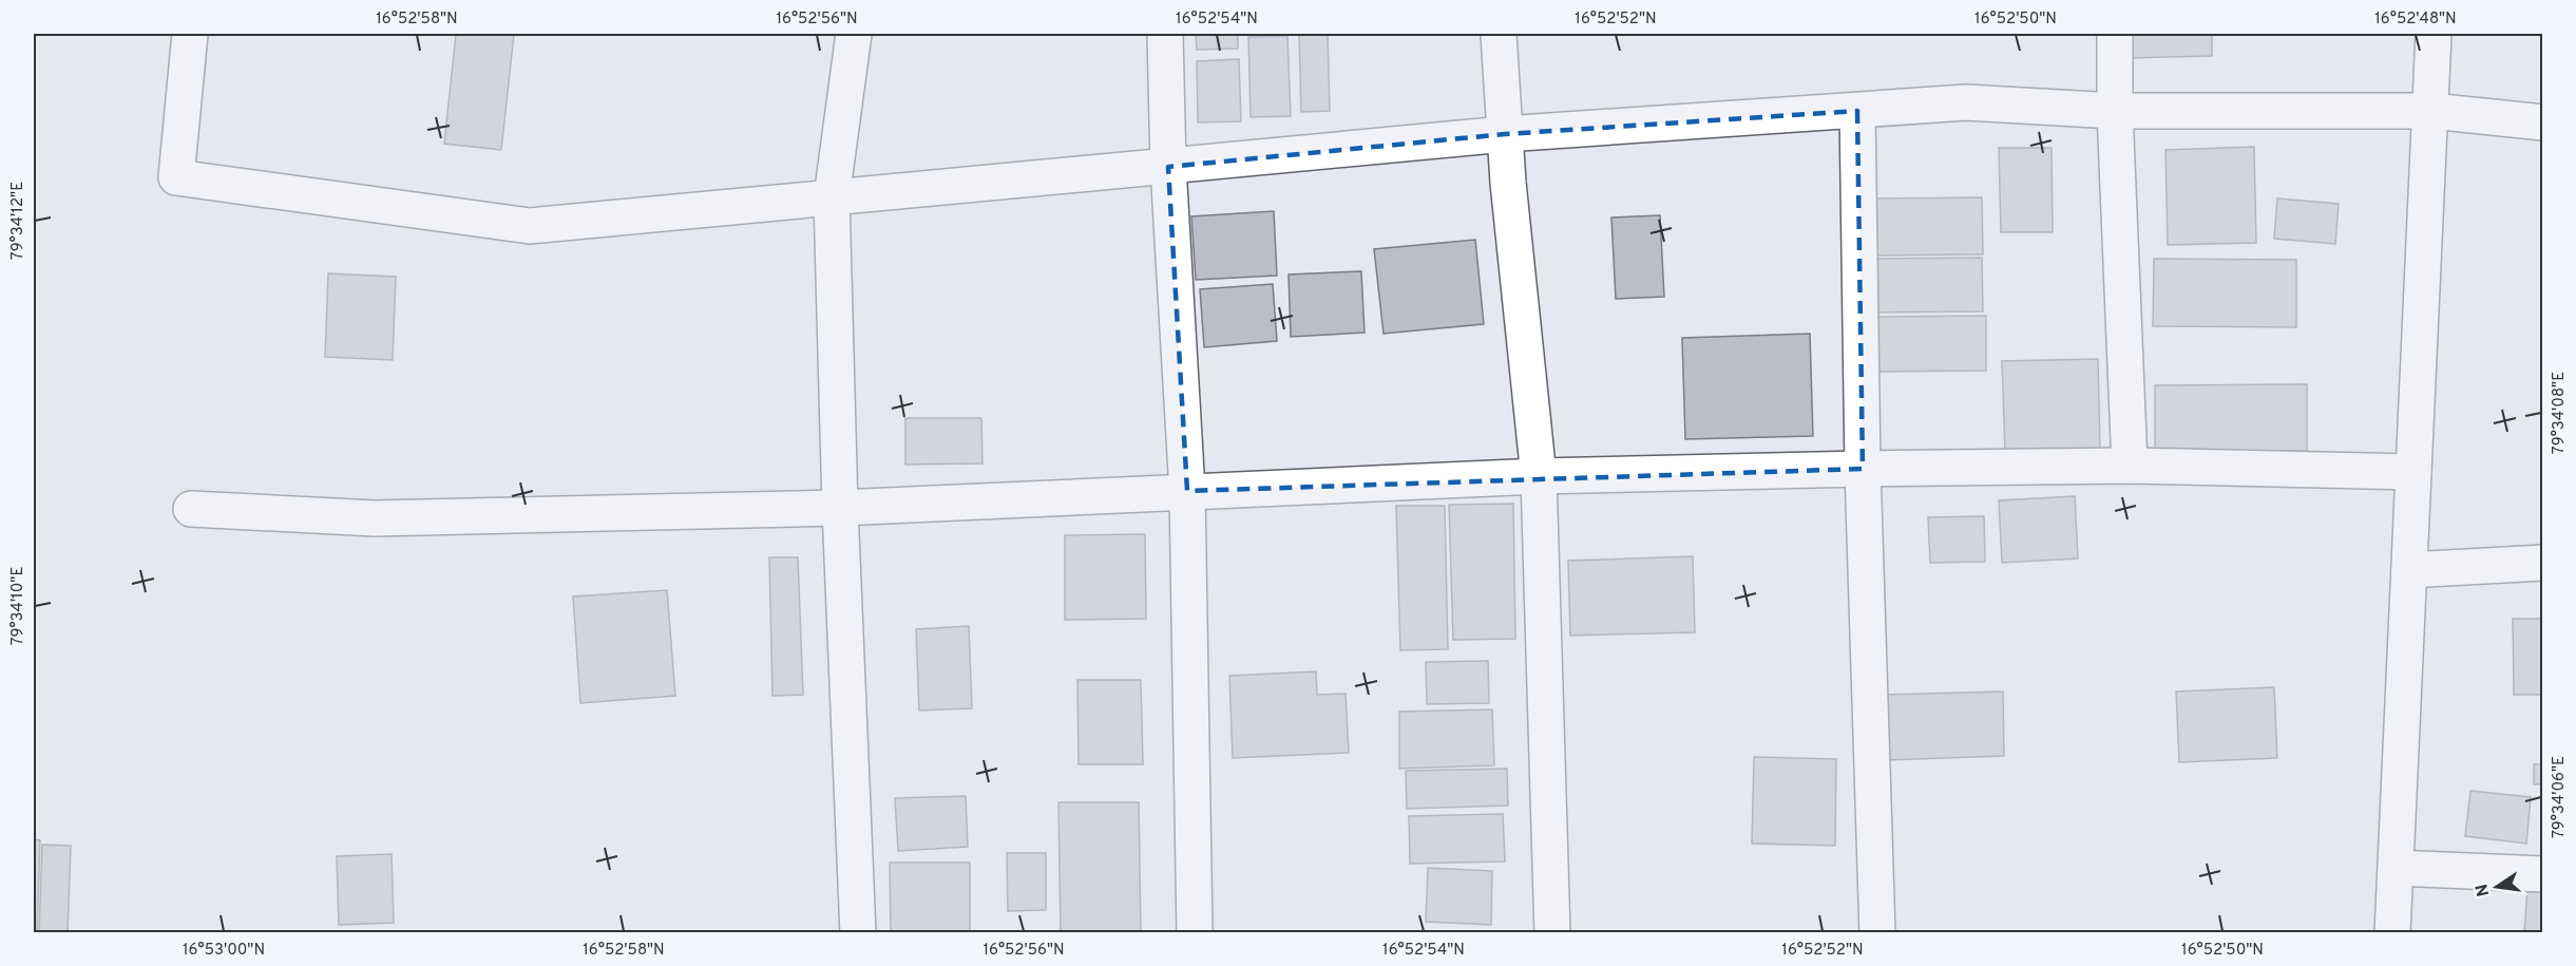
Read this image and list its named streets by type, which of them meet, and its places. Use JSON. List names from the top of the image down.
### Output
{
  "north": "left",
  "coordinates": [
    "16°52'58\"N",
    "16°52'56\"N",
    "16°52'54\"N",
    "16°52'52\"N",
    "16°52'50\"N",
    "16°52'48\"N",
    "79°34'12\"E",
    "79°34'08\"E",
    "79°34'10\"E",
    "79°34'06\"E",
    "16°53'00\"N"
  ]
}
